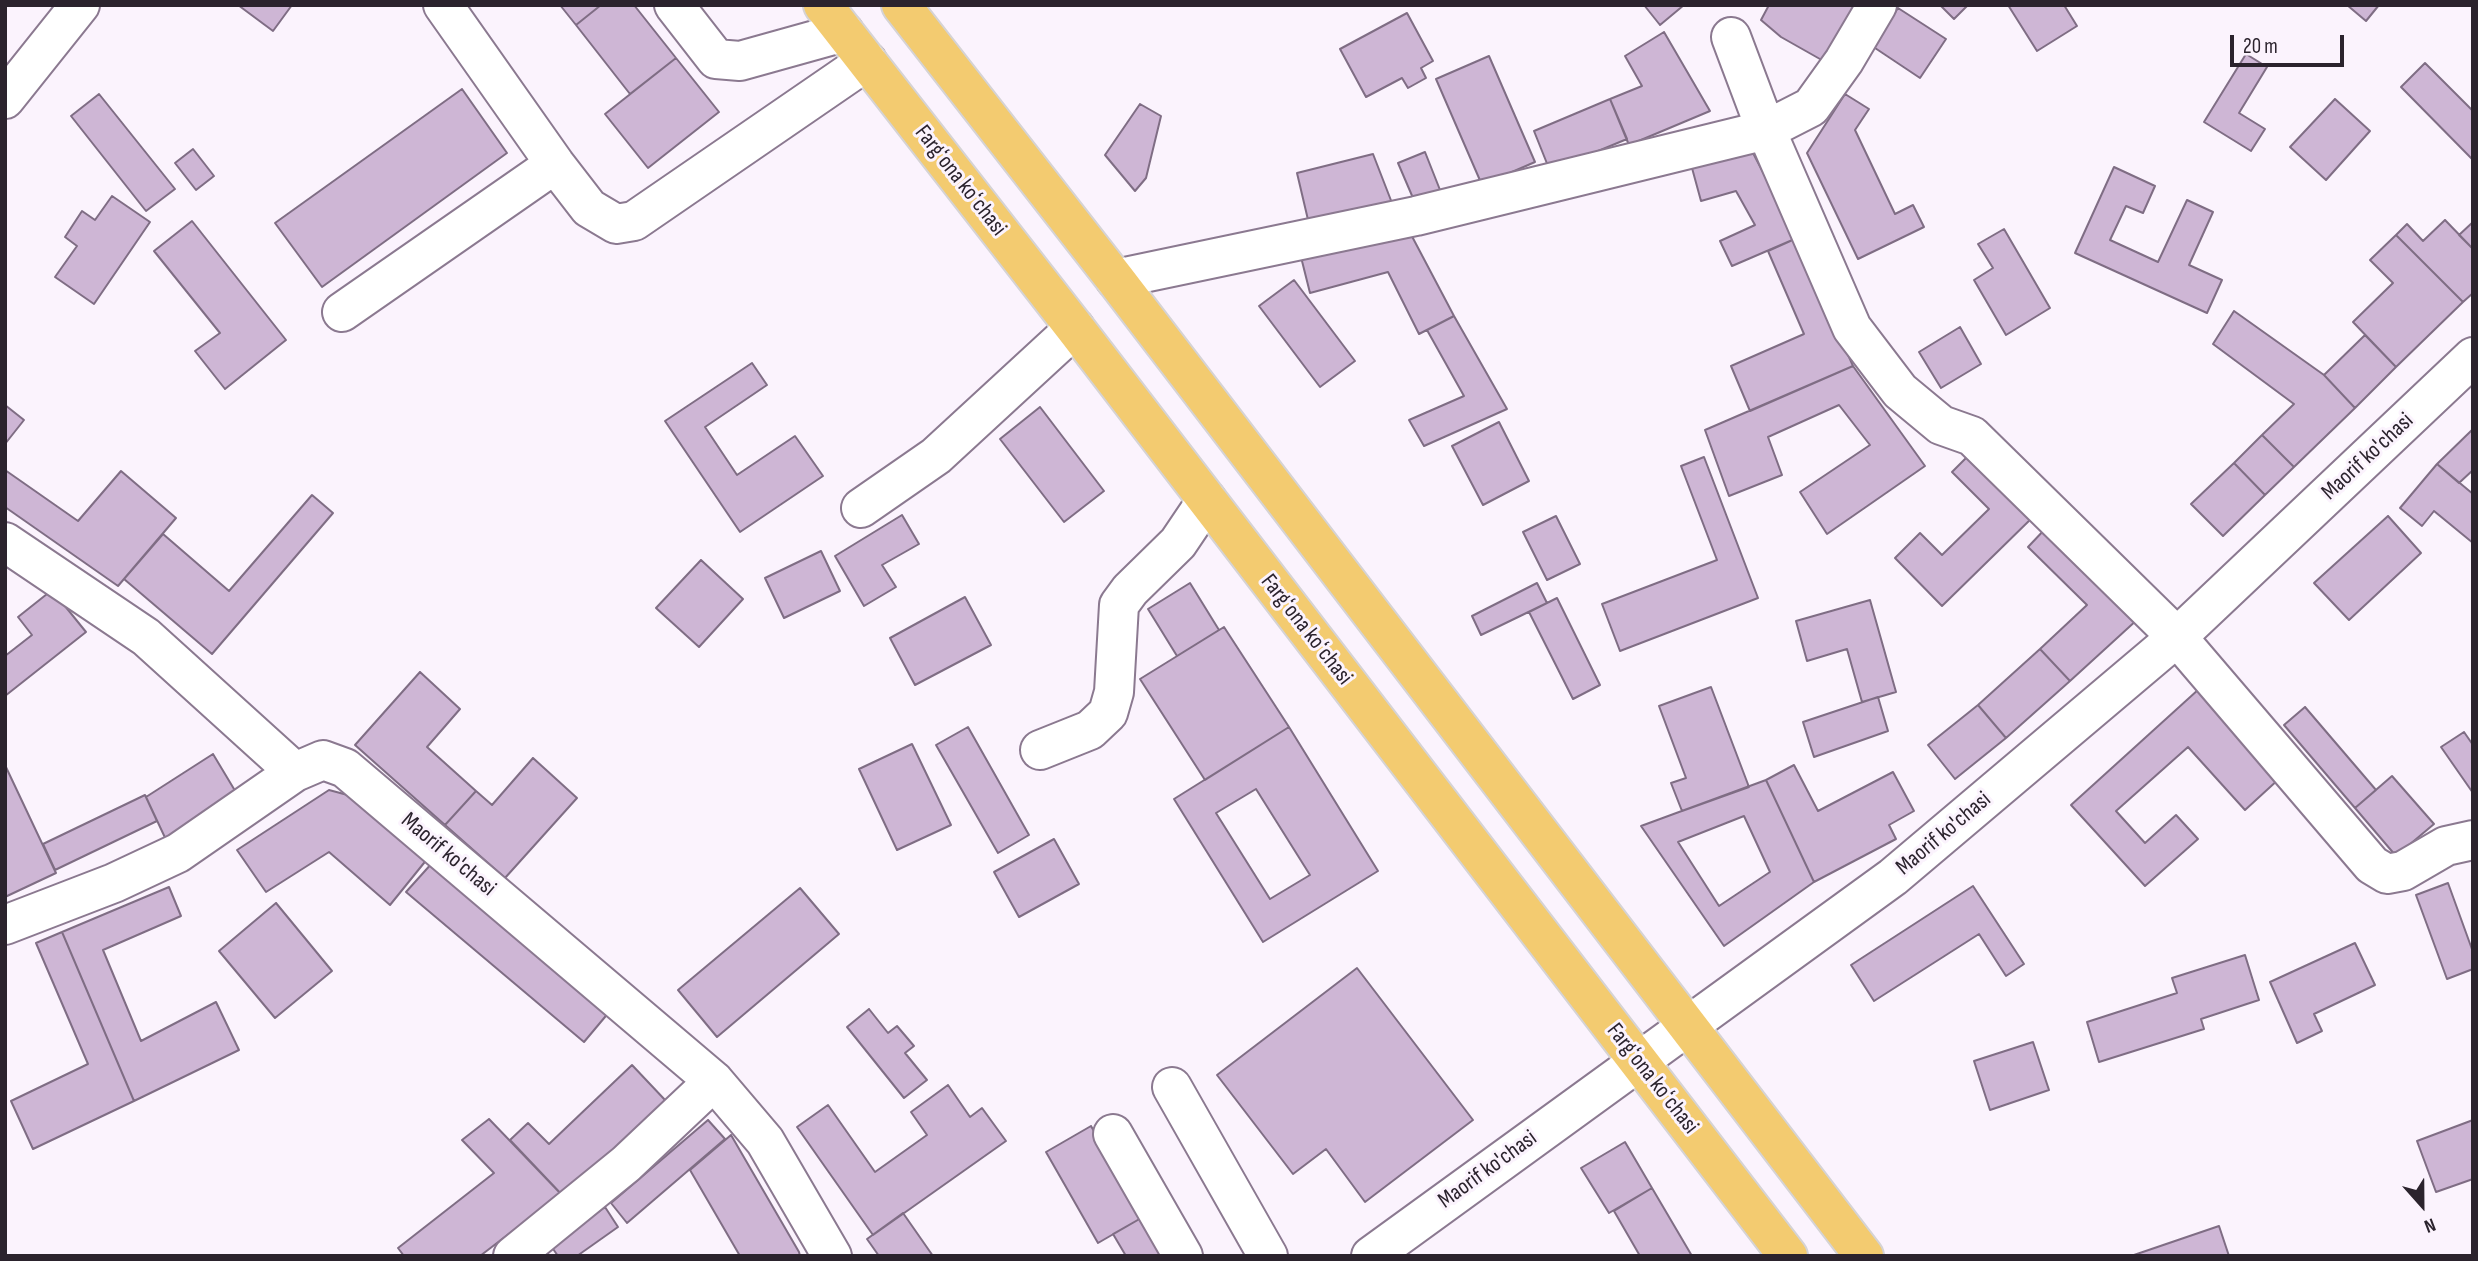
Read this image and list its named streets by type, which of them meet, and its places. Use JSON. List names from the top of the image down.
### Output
{
  "streets": {
    "main road": ["Fargʻona koʻchasi"],
    "street": ["Maorif ko'chasi"]
  },
  "crossings": [
    ["Fargʻona koʻchasi", "Maorif ko'chasi"]
  ],
  "scale_bar": "20 m",
  "north": "bottom"
}
